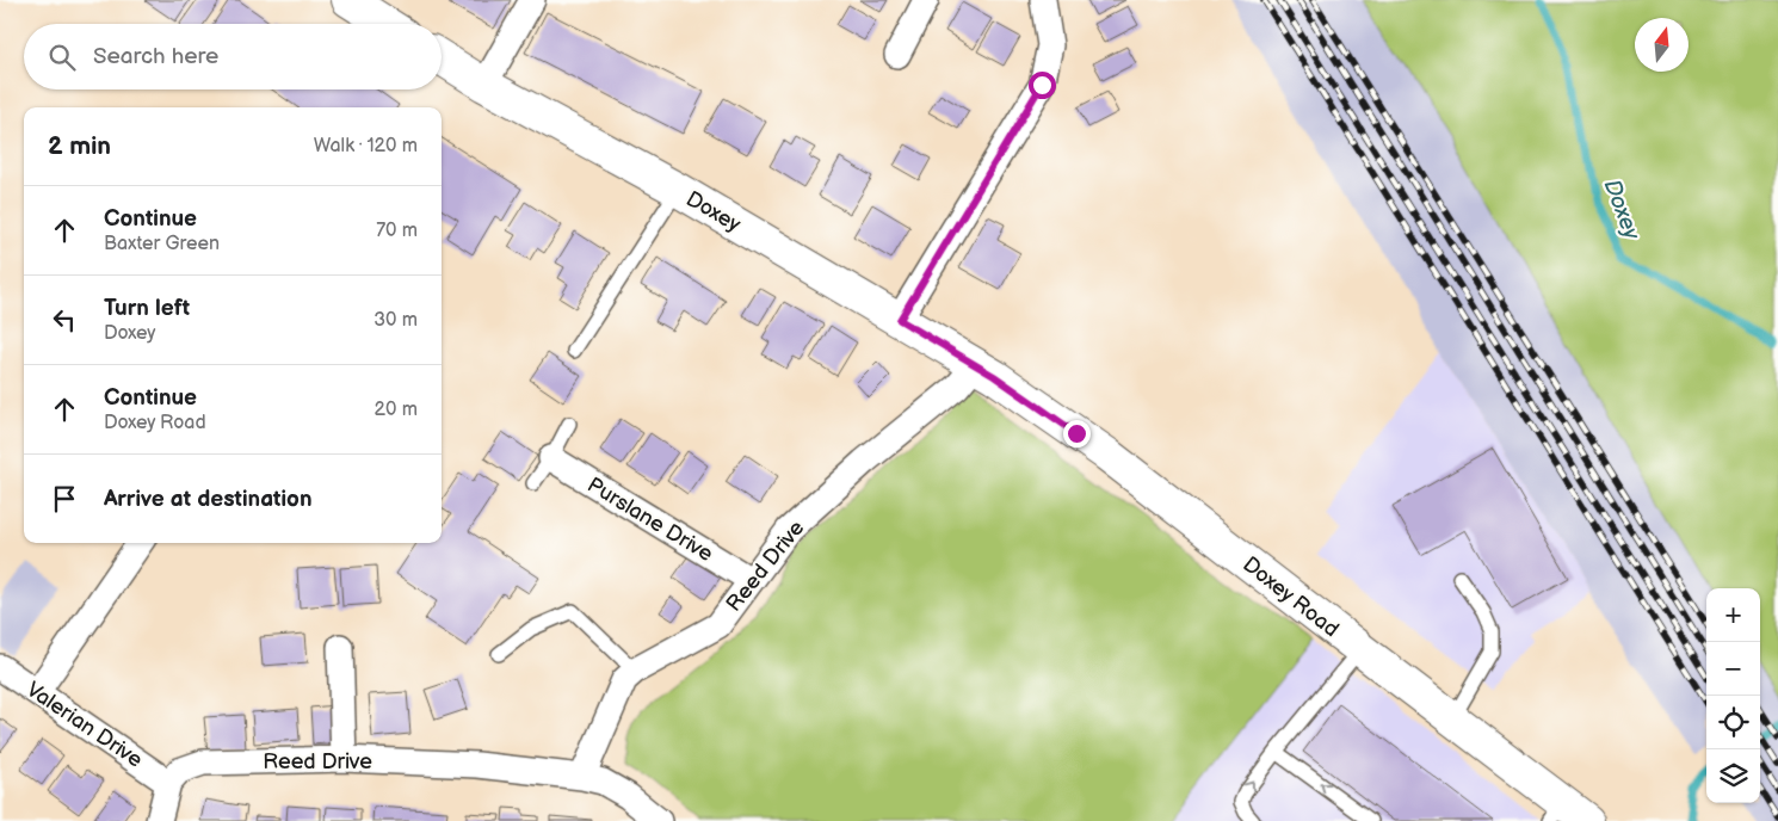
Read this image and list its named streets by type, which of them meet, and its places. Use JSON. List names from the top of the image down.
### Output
{
  "streets": {
    "street": [
      "Doxey",
      "Purslane Drive",
      "Reed Drive",
      "Doxey Road",
      "Valerian Drive"
    ]
  },
  "crossings": [
    ["Doxey", "Reed Drive"],
    ["Doxey", "Doxey Road"],
    ["Purslane Drive", "Reed Drive"],
    ["Reed Drive", "Doxey Road"],
    ["Reed Drive", "Valerian Drive"]
  ],
  "water": ["Doxey"],
  "north": "top",
  "page": {
    "search": "Search here",
    "heading": ["2 min", "Walk · 120 m"],
    "list": [
      ["Continue", "Baxter Green", "70 m"],
      ["Turn left", "Doxey", "30 m"],
      ["Continue", "Doxey Road", "20 m"],
      "Arrive at destination"
    ],
    "map_buttons": ["+", "−"]
  }
}
